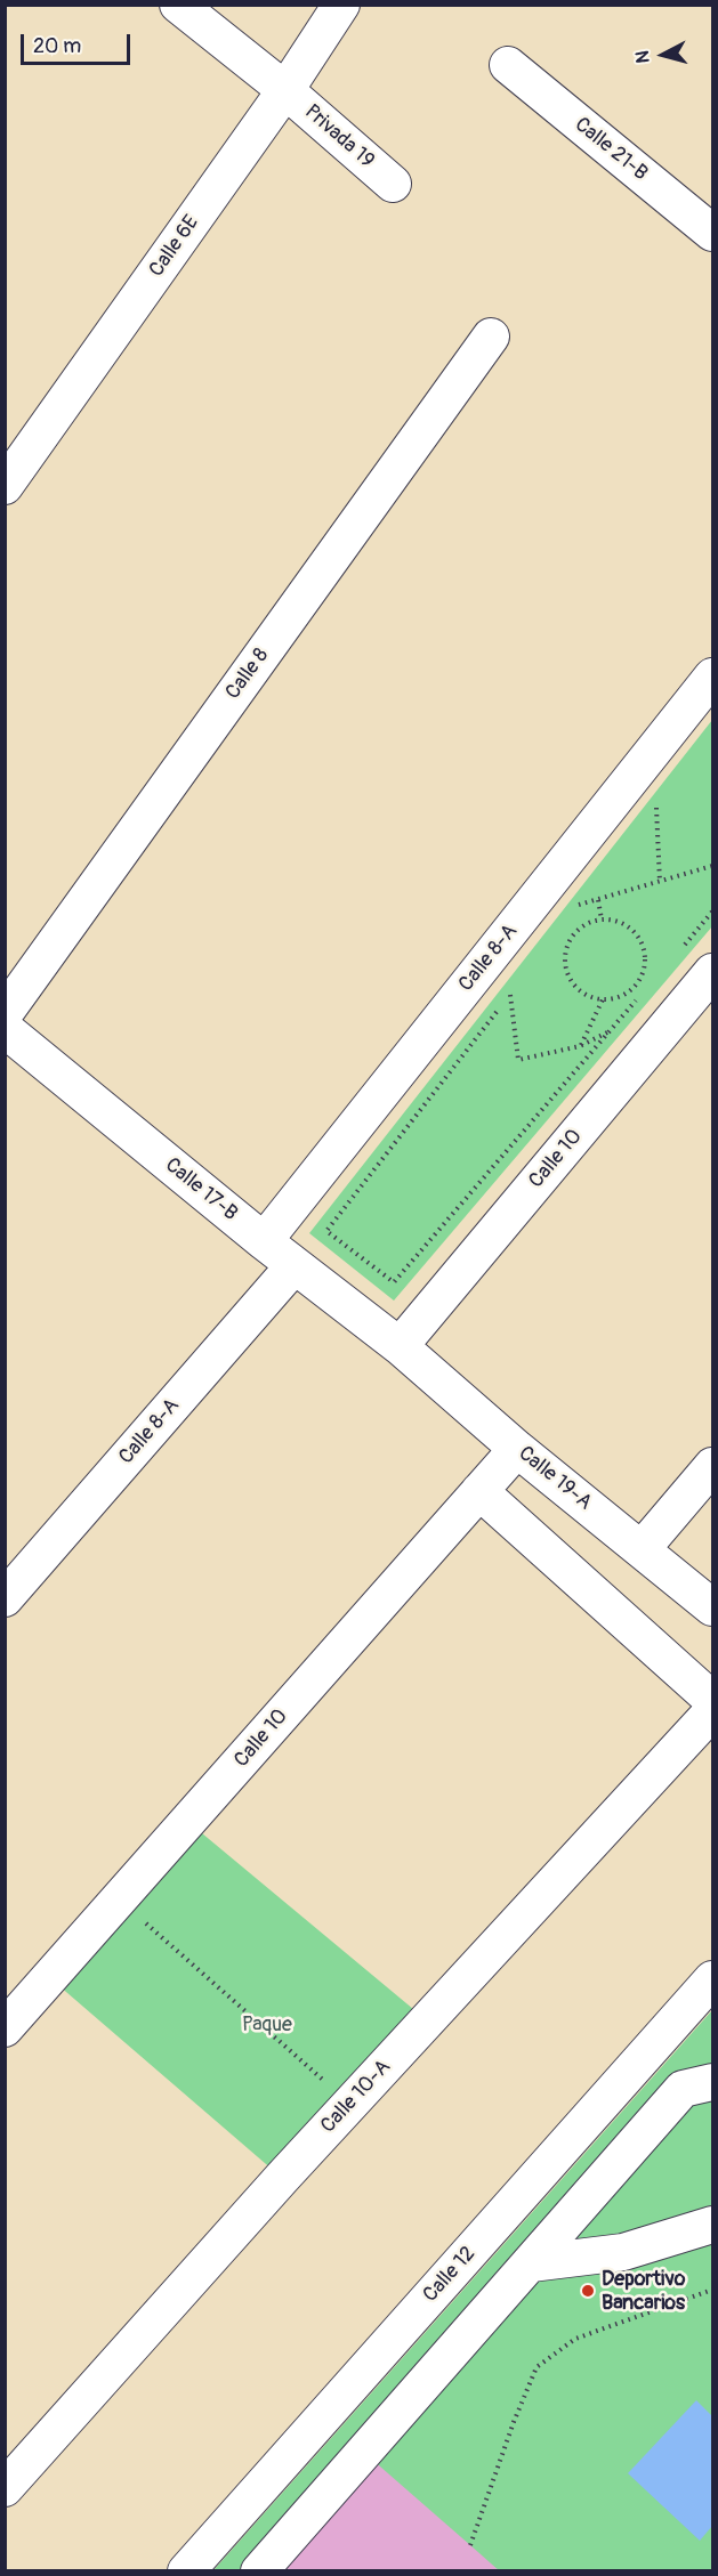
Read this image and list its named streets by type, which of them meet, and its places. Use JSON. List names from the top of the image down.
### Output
{
  "streets": {
    "street": [
      "Privada 19",
      "Calle 21-B",
      "Calle 6E",
      "Calle 8",
      "Calle 8-A",
      "Calle 10",
      "Calle 17-B",
      "Calle 19-A",
      "Calle 10-A",
      "Calle 12"
    ]
  },
  "crossings": [
    ["Privada 19", "Calle 6E"],
    ["Calle 8-A", "Calle 17-B"],
    ["Calle 10", "Calle 17-B"],
    ["Calle 10", "Calle 19-A"],
    ["Calle 17-B", "Calle 19-A"]
  ],
  "parks": ["Paque"],
  "places": ["Deportivo Bancarios"],
  "scale_bar": "20 m",
  "north": "left"
}
